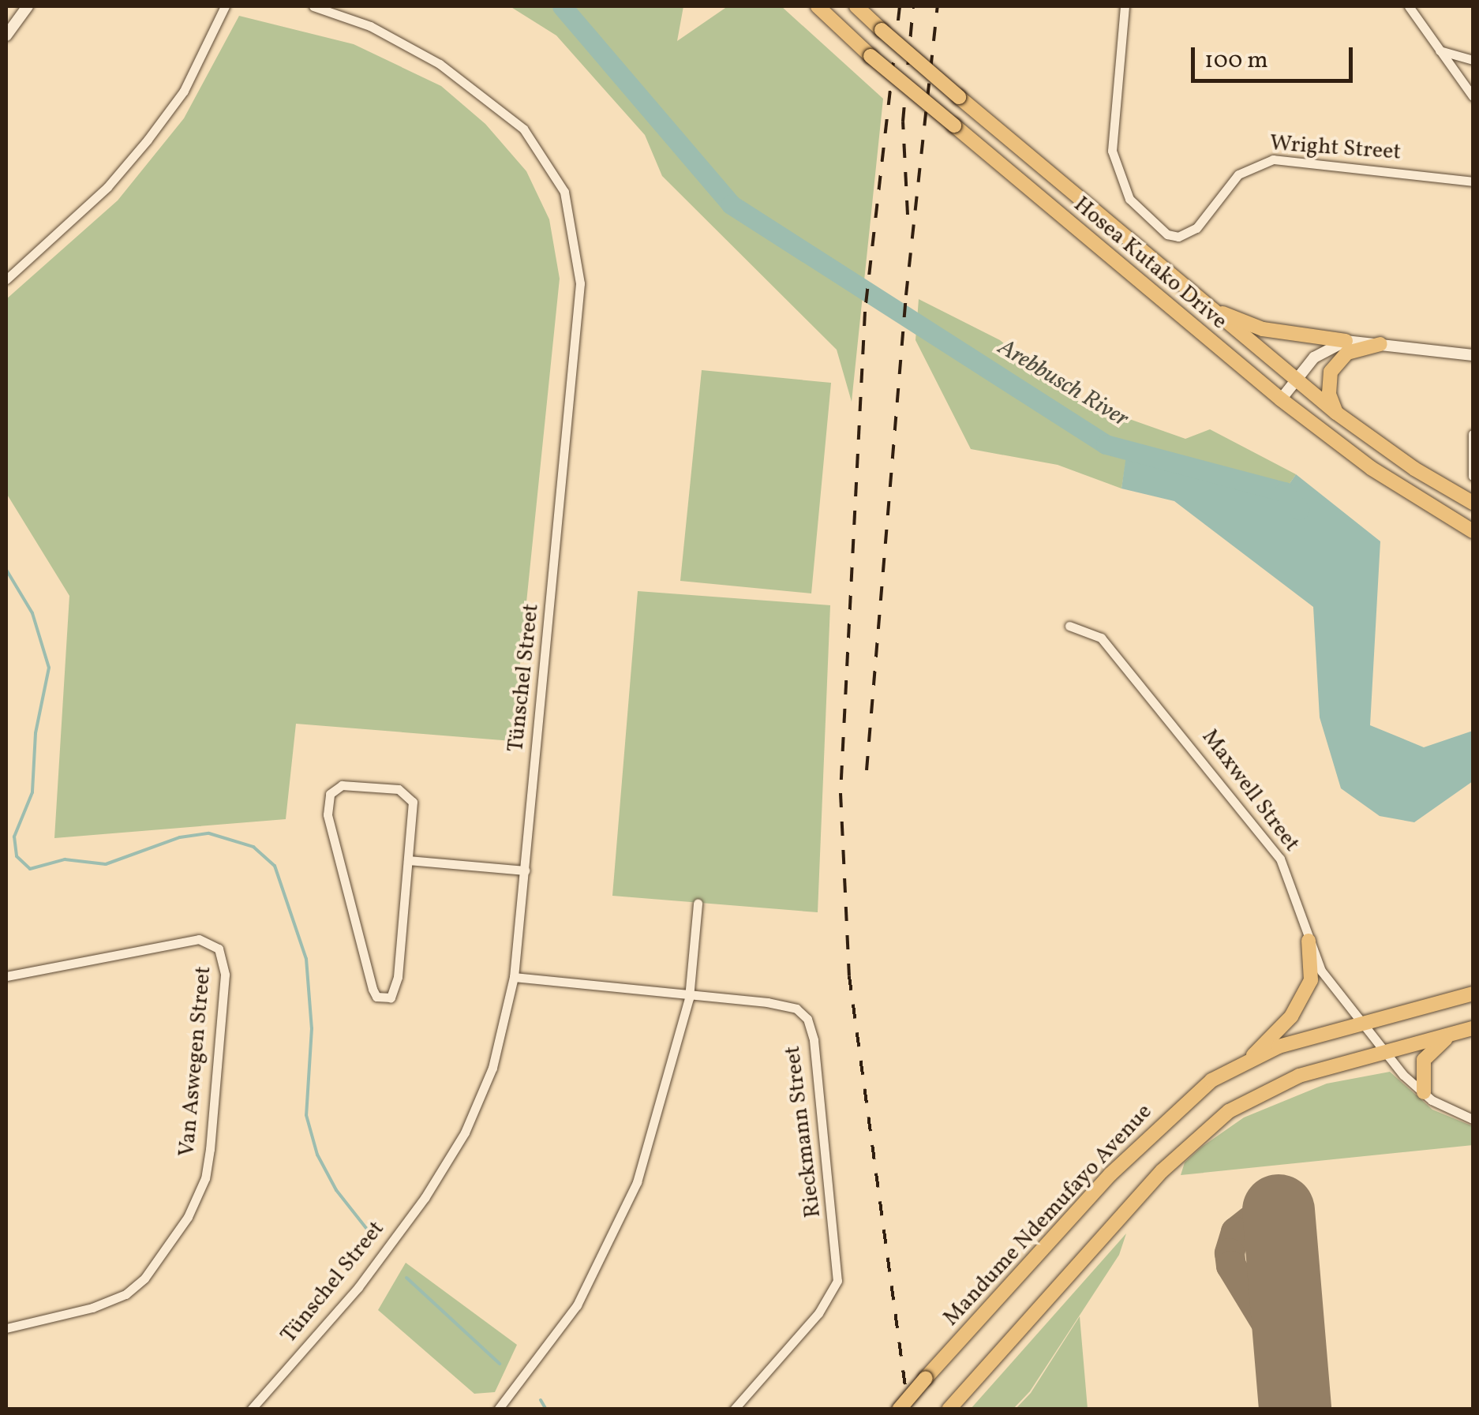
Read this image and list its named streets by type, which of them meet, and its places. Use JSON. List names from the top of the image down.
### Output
{
  "streets": {
    "main road": ["Hosea Kutako Drive", "Mandume Ndemufayo Avenue"],
    "street": [
      "Wright Street",
      "Tünschel Street",
      "Maxwell Street",
      "Van Aswegen Street",
      "Rieckmann Street"
    ]
  },
  "crossings": [
    ["Tünschel Street", "Rieckmann Street"],
    ["Maxwell Street", "Mandume Ndemufayo Avenue"]
  ],
  "water": ["Arebbusch River"],
  "scale_bar": "100 m"
}
